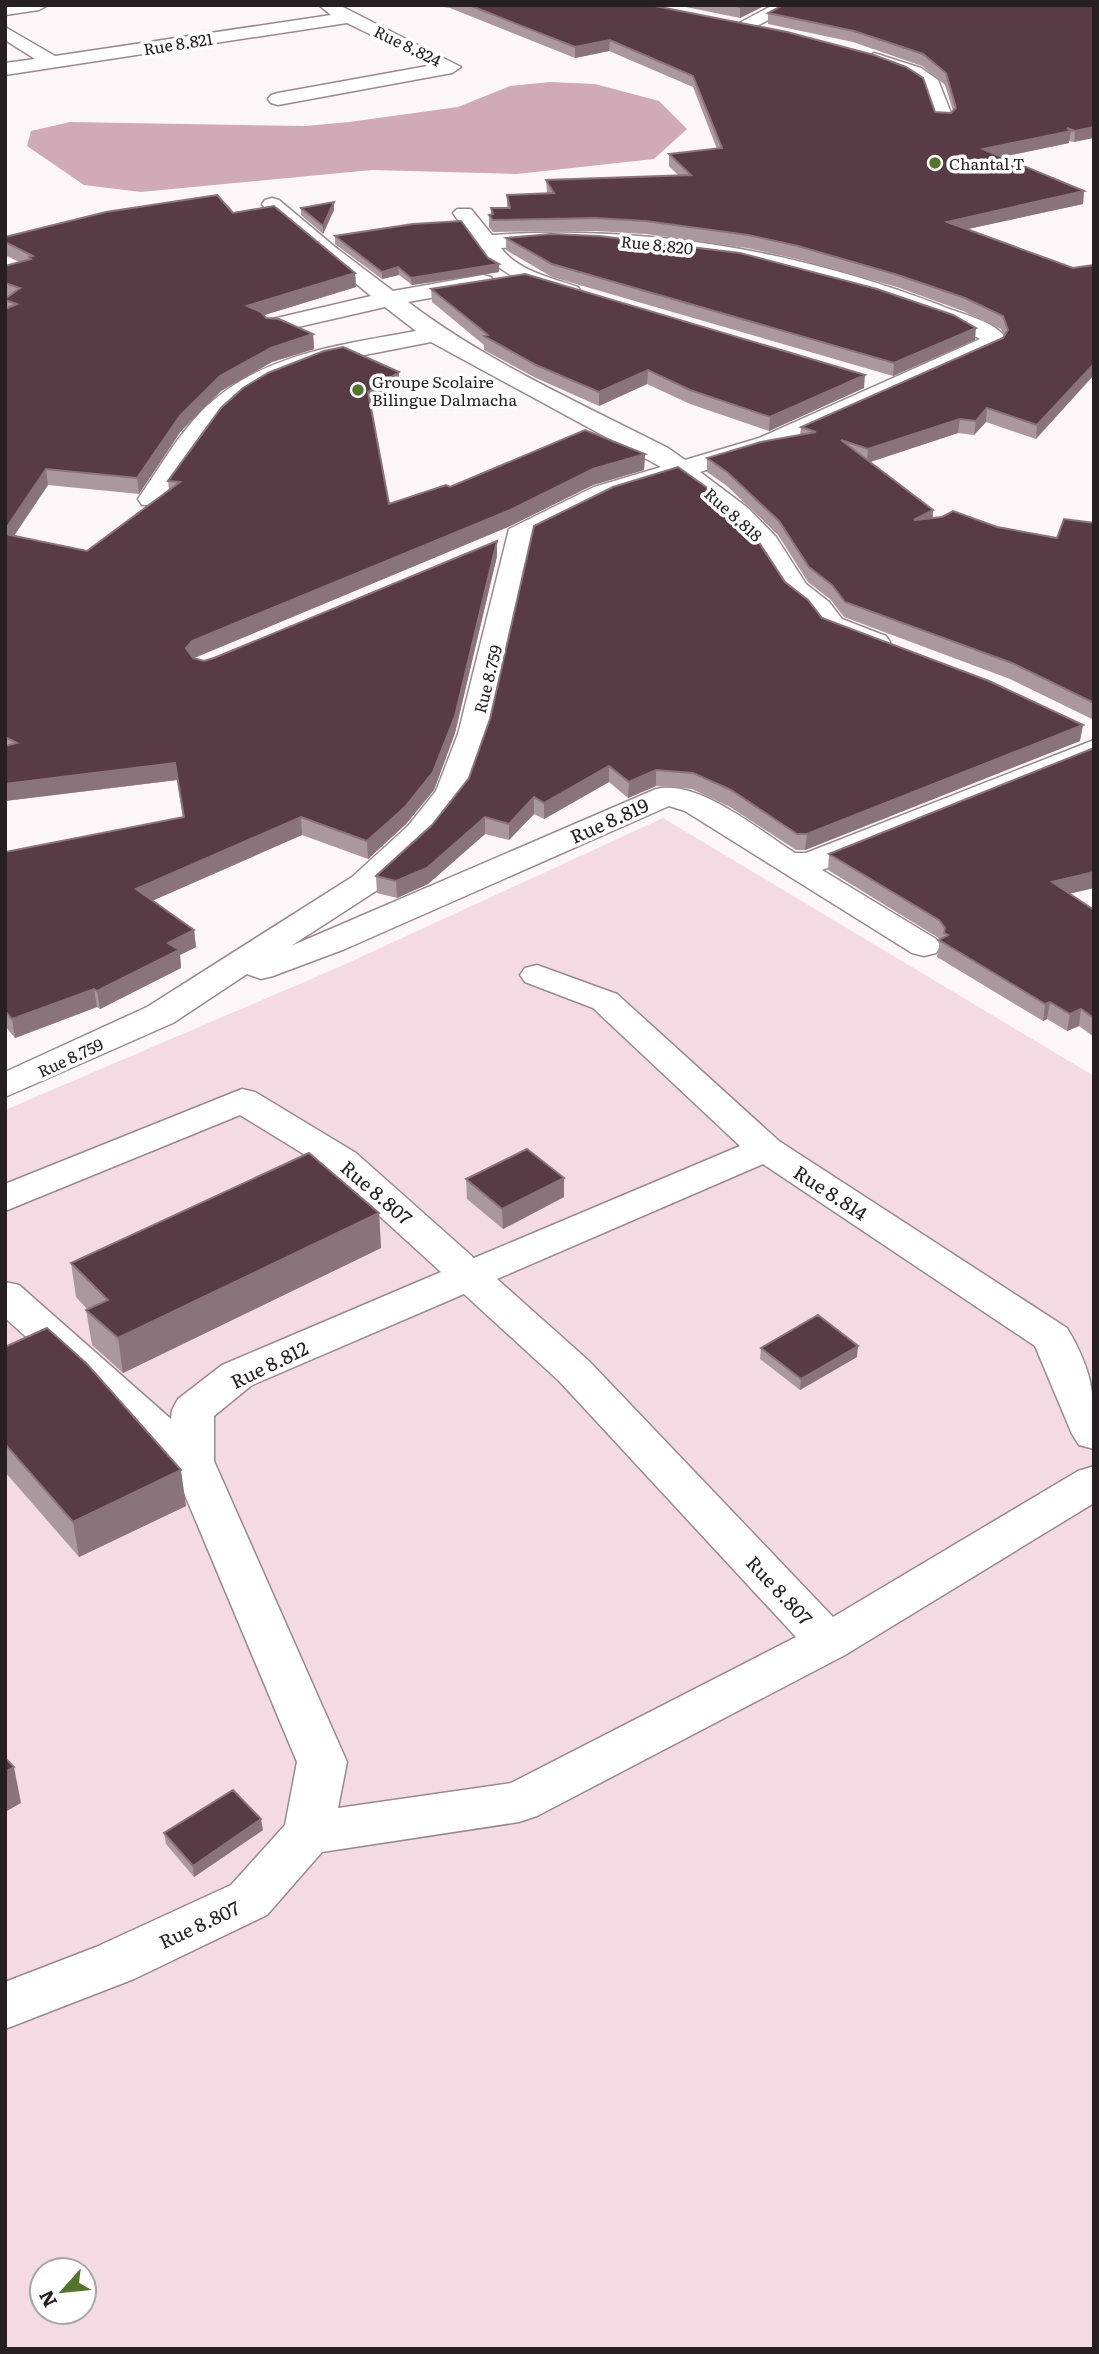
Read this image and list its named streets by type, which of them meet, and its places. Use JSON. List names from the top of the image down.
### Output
{
  "streets": {
    "street": [
      "Rue 8.821",
      "Rue 8.824",
      "Rue 8.820",
      "Rue 8.818",
      "Rue 8.759",
      "Rue 8.819",
      "Rue 8.807",
      "Rue 8.814",
      "Rue 8.812"
    ]
  },
  "crossings": [
    ["Rue 8.821", "Rue 8.824"],
    ["Rue 8.820", "Rue 8.759"],
    ["Rue 8.818", "Rue 8.759"],
    ["Rue 8.759", "Rue 8.819"],
    ["Rue 8.807", "Rue 8.812"],
    ["Rue 8.814", "Rue 8.812"]
  ],
  "places": ["Chantal T", "Groupe Scolaire Bilingue Dalmacha"],
  "north": "bottom left"
}
